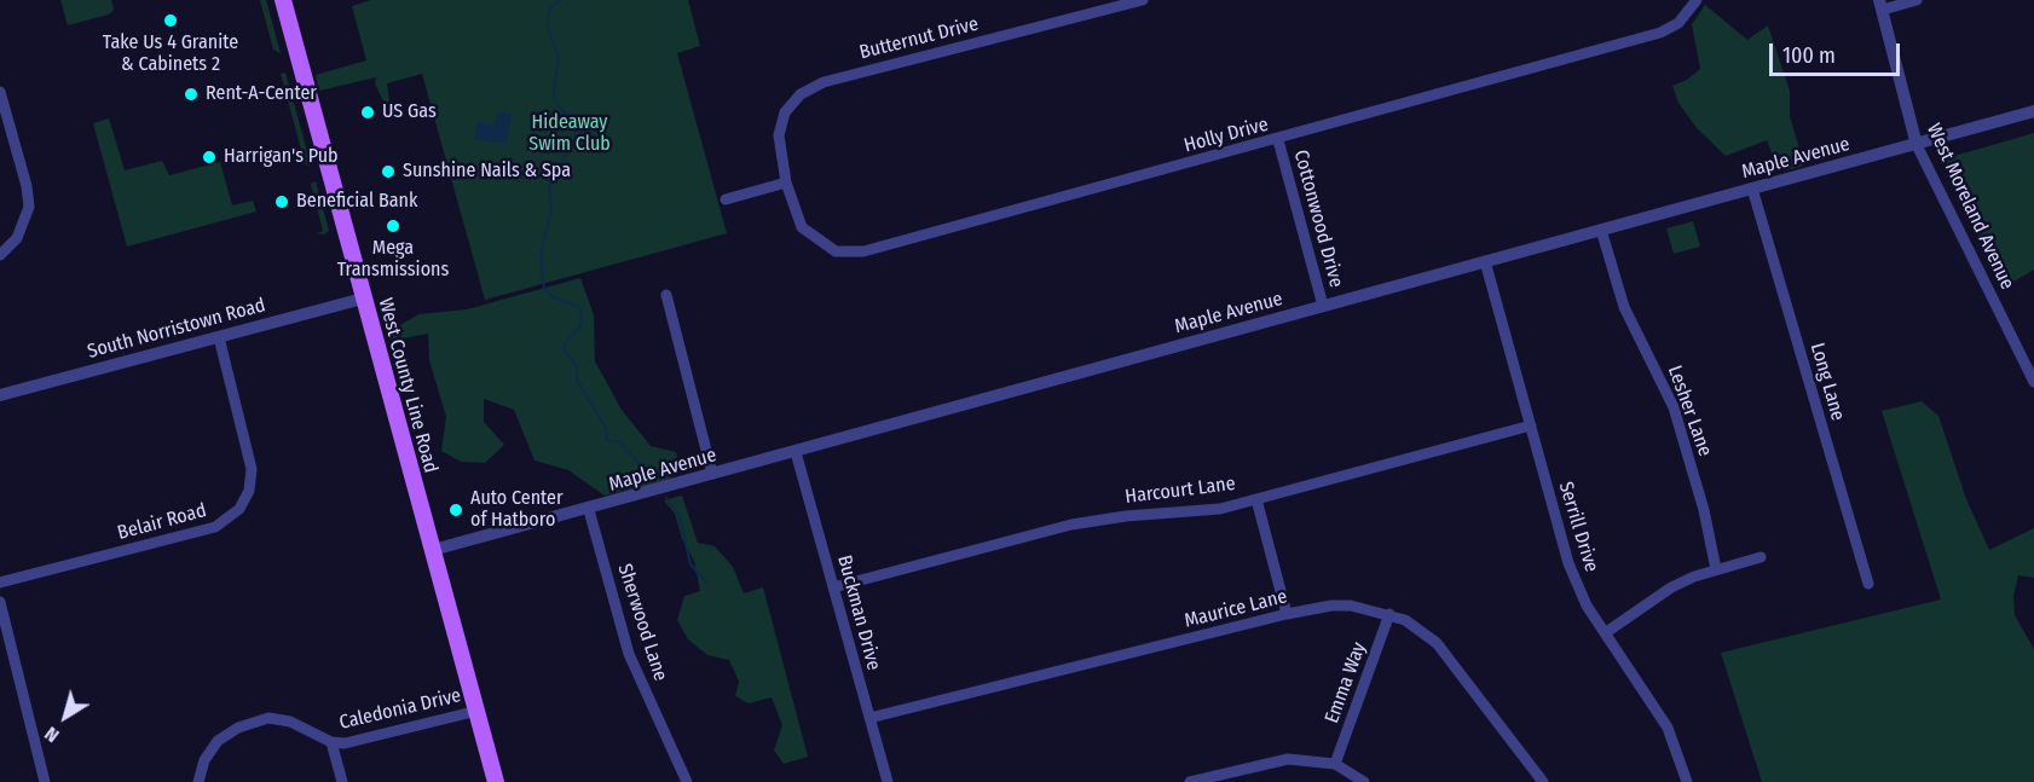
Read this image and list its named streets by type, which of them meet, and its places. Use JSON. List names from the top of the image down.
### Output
{
  "streets": {
    "main road": ["West County Line Road"],
    "street": [
      "Butternut Drive",
      "Holly Drive",
      "Maple Avenue",
      "West Moreland Avenue",
      "Cottonwood Drive",
      "South Norristown Road",
      "Long Lane",
      "Lesher Lane",
      "Harcourt Lane",
      "Belair Road",
      "Serrill Drive",
      "Maurice Lane",
      "Buckman Drive",
      "Sherwood Lane",
      "Emma Way",
      "Caledonia Drive"
    ]
  },
  "crossings": [
    ["Butternut Drive", "Holly Drive"],
    ["Holly Drive", "Cottonwood Drive"],
    ["Maple Avenue", "West Moreland Avenue"],
    ["Maple Avenue", "Cottonwood Drive"],
    ["Maple Avenue", "Long Lane"],
    ["Maple Avenue", "West County Line Road"],
    ["Maple Avenue", "Lesher Lane"],
    ["Maple Avenue", "Serrill Drive"],
    ["Maple Avenue", "Buckman Drive"],
    ["Maple Avenue", "Sherwood Lane"],
    ["South Norristown Road", "West County Line Road"],
    ["South Norristown Road", "Belair Road"],
    ["West County Line Road", "Caledonia Drive"],
    ["Harcourt Lane", "Serrill Drive"],
    ["Harcourt Lane", "Buckman Drive"],
    ["Maurice Lane", "Buckman Drive"],
    ["Maurice Lane", "Emma Way"]
  ],
  "parks": ["Hideaway Swim Club"],
  "places": [
    "Take Us 4 Granite & Cabinets 2",
    "Rent-A-Center",
    "US Gas",
    "Harrigan's Pub",
    "Sunshine Nails & Spa",
    "Beneficial Bank",
    "Mega Transmissions",
    "Auto Center of Hatboro"
  ],
  "scale_bar": "100 m",
  "north": "bottom left"
}
